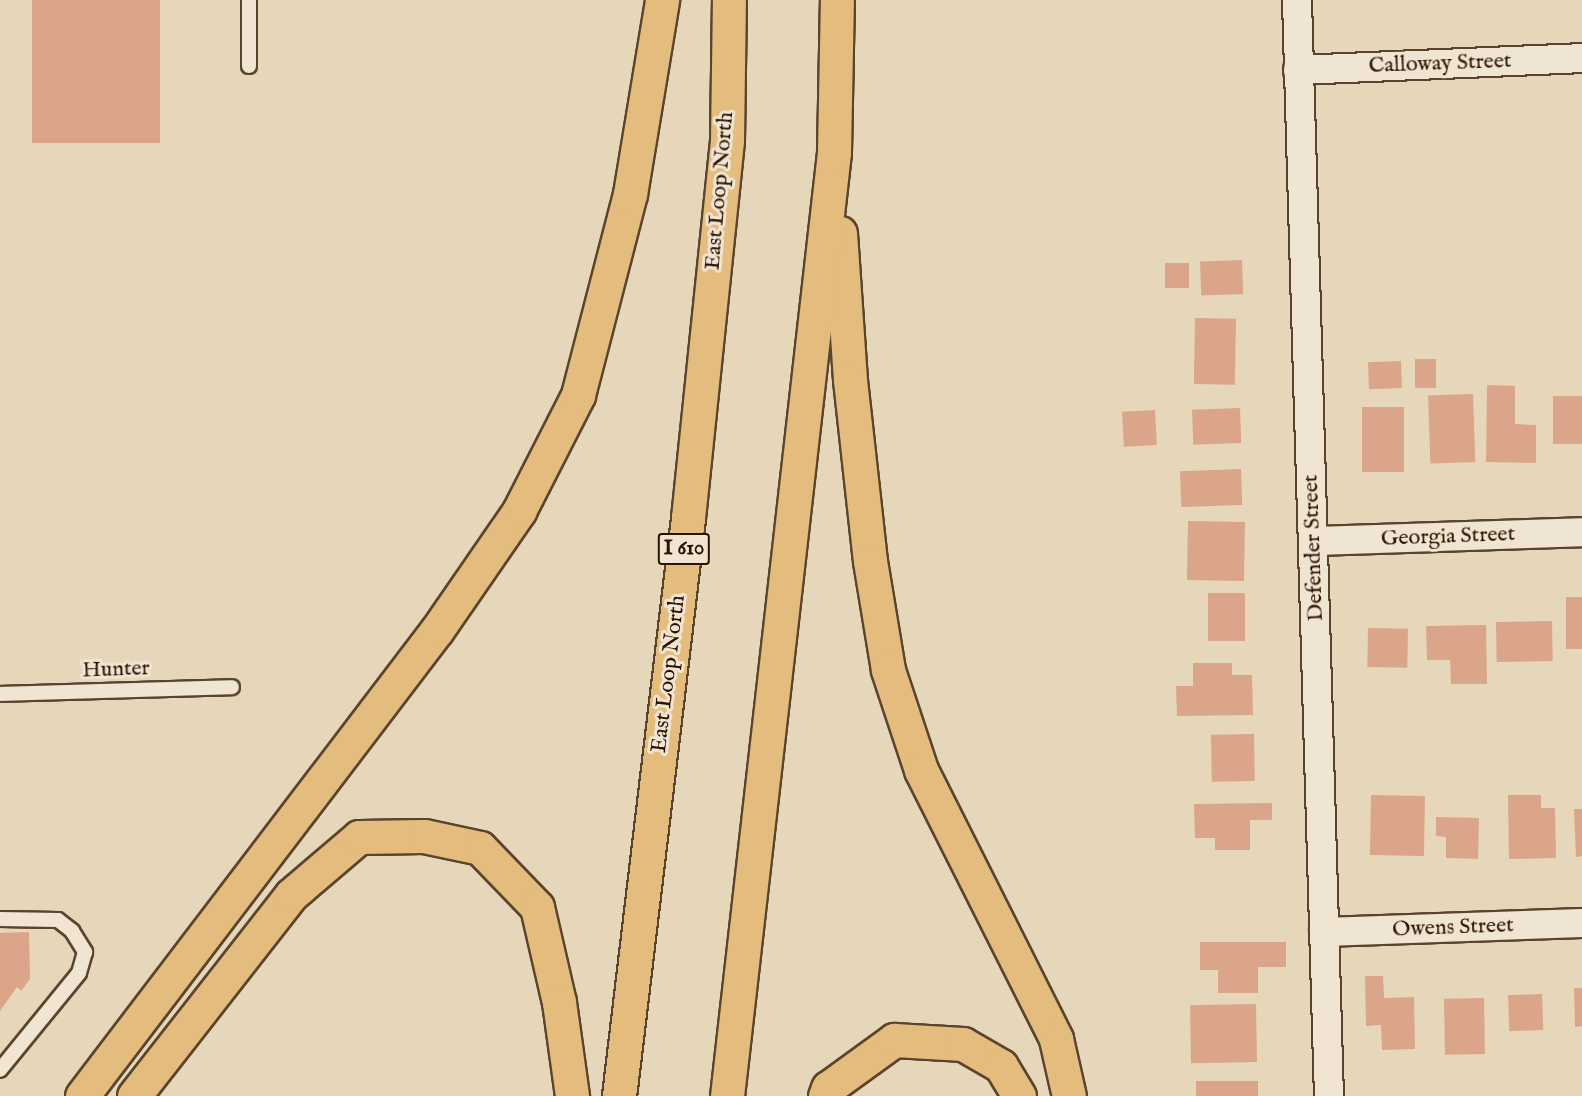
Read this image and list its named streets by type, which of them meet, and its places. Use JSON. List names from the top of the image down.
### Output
{
  "streets": {
    "highway": ["East Loop North", "I 610"],
    "street": [
      "Calloway Street",
      "Georgia Street",
      "Defender Street",
      "Owens Street"
    ],
    "lane": ["Hunter"]
  },
  "crossings": [
    ["Calloway Street", "Defender Street"],
    ["Georgia Street", "Defender Street"],
    ["Defender Street", "Owens Street"]
  ]
}
